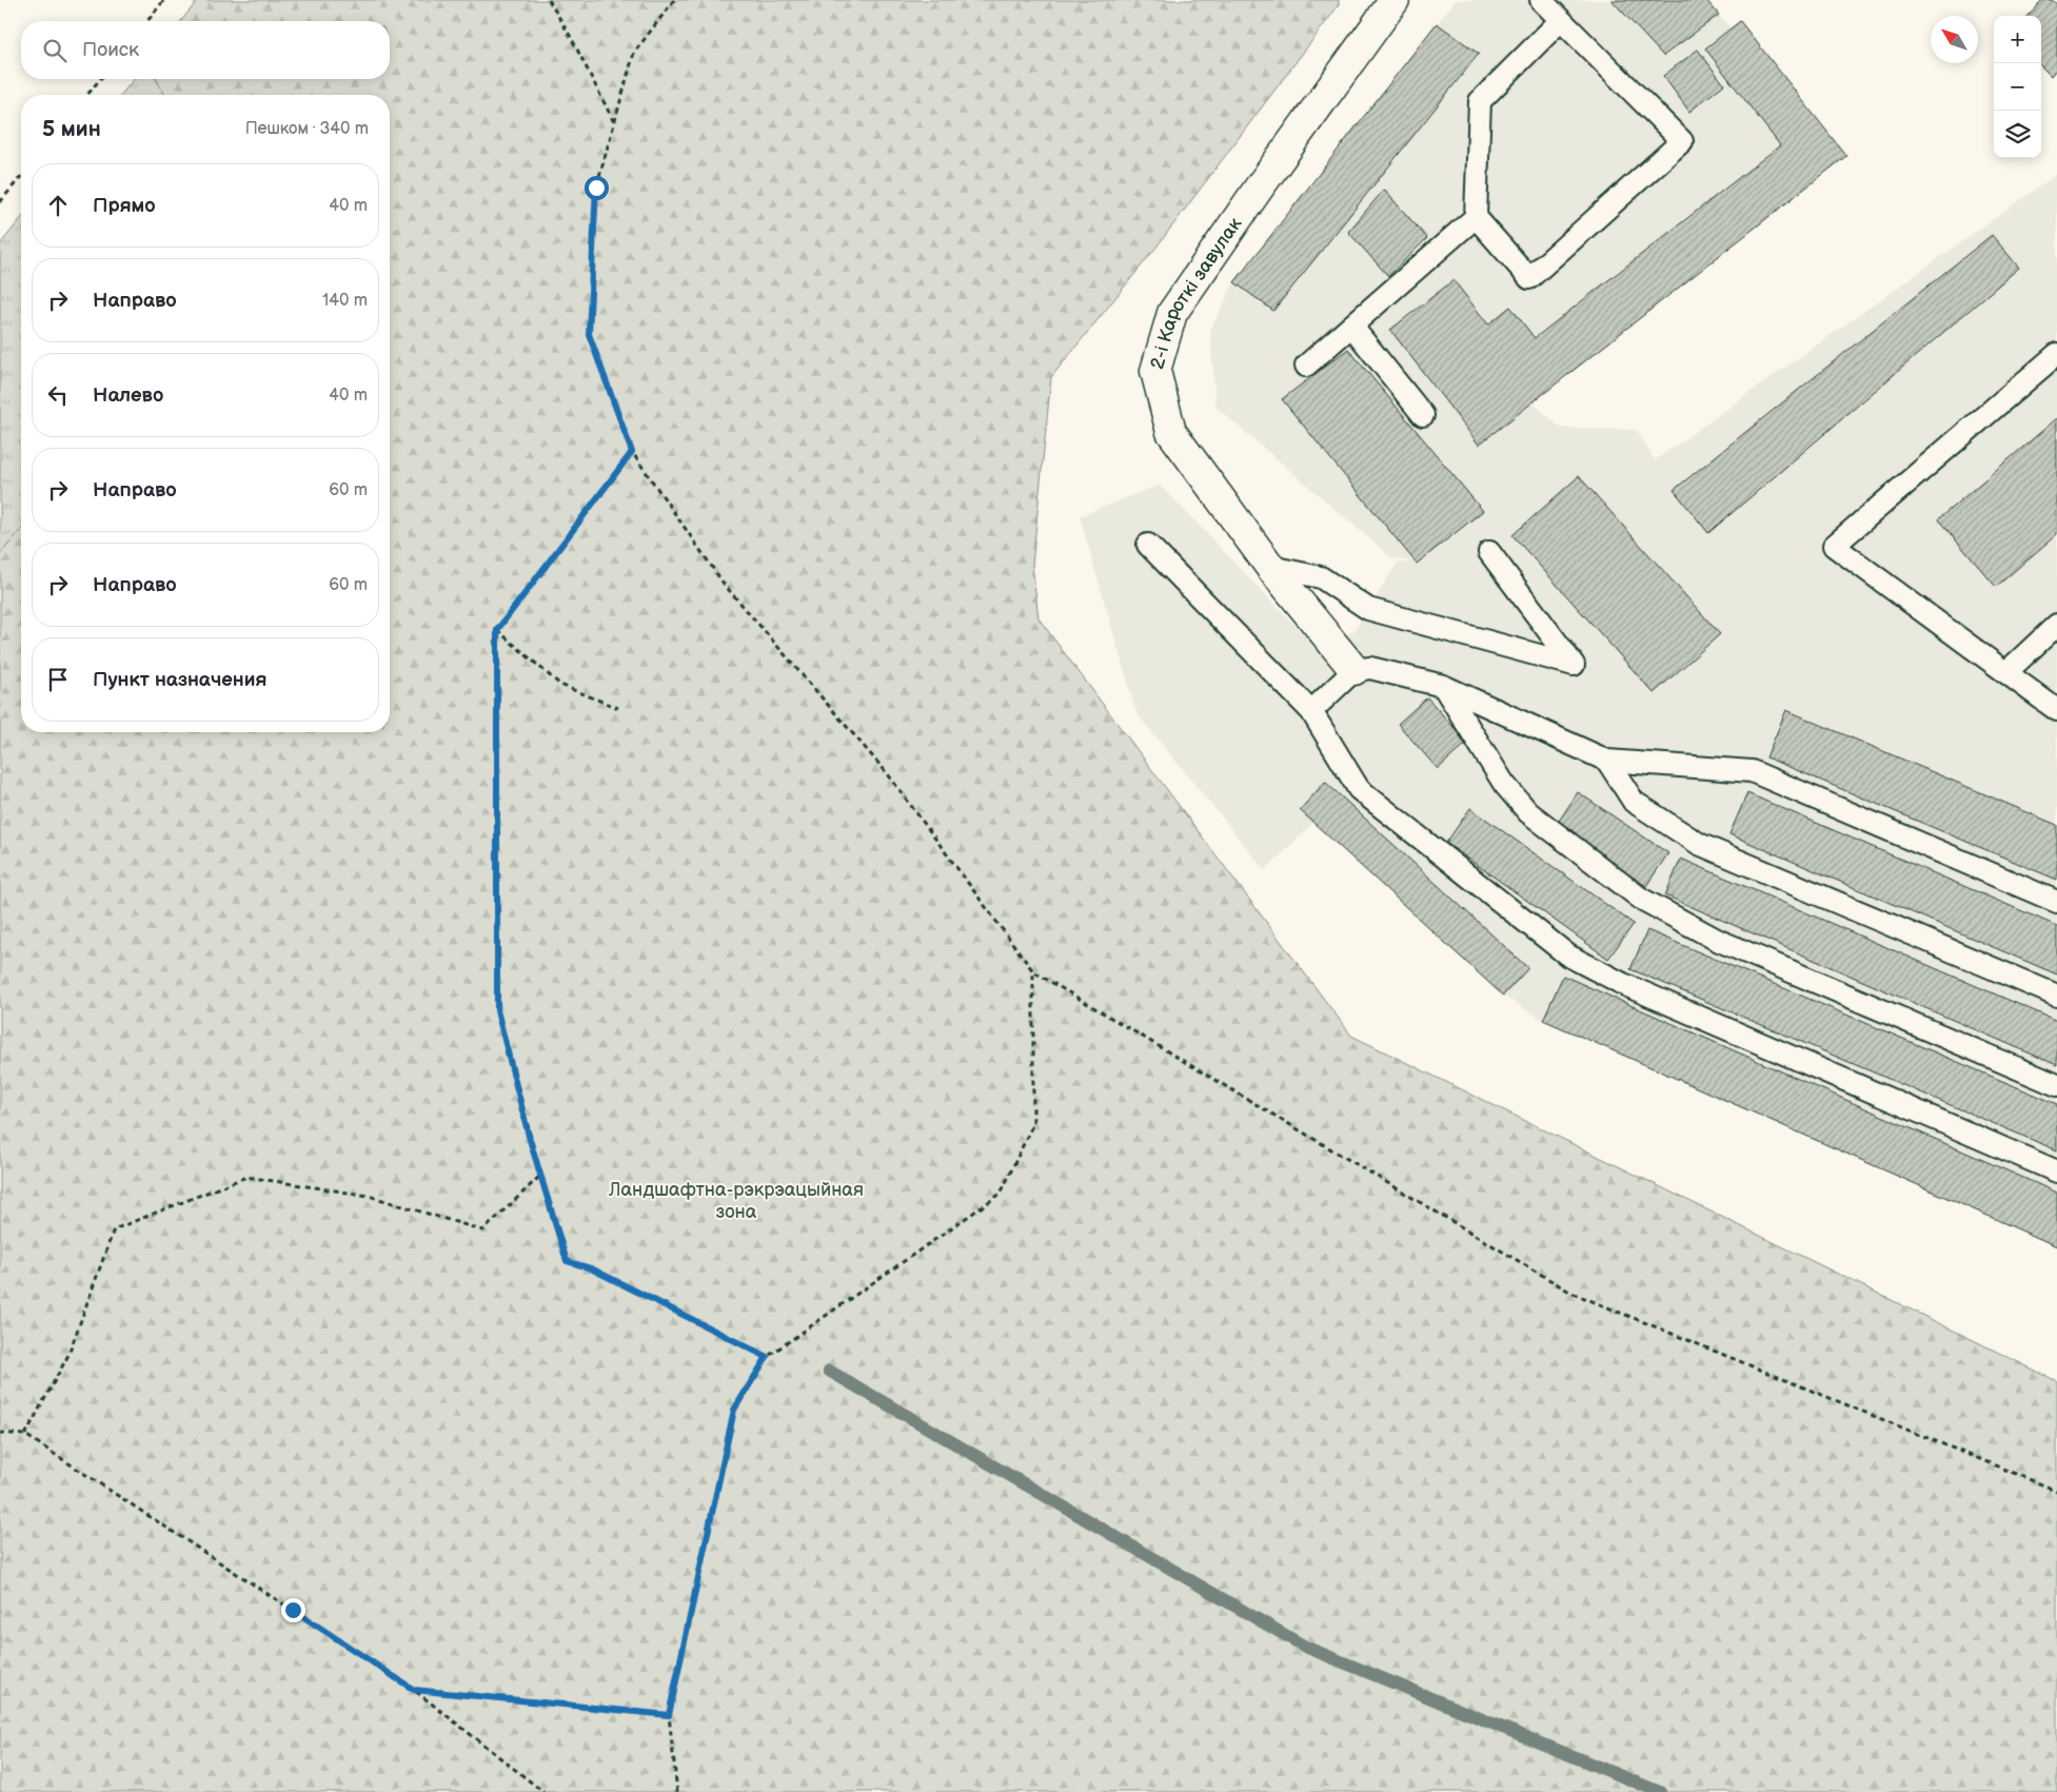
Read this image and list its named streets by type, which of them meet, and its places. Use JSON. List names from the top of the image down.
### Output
{
  "streets": {
    "street": ["2-і Кароткі завулак"]
  },
  "parks": ["Ландшафтна-рэкрэацыйная зона"],
  "north": "top left",
  "page": {
    "map_buttons": ["+", "−"],
    "search": "Поиск",
    "heading": ["5 мин", "Пешком · 340 m"],
    "list": [
      ["Прямо", "40 m"],
      ["Направо", "140 m"],
      ["Налево", "40 m"],
      ["Направо", "60 m"],
      ["Направо", "60 m"],
      "Пункт назначения"
    ]
  }
}
